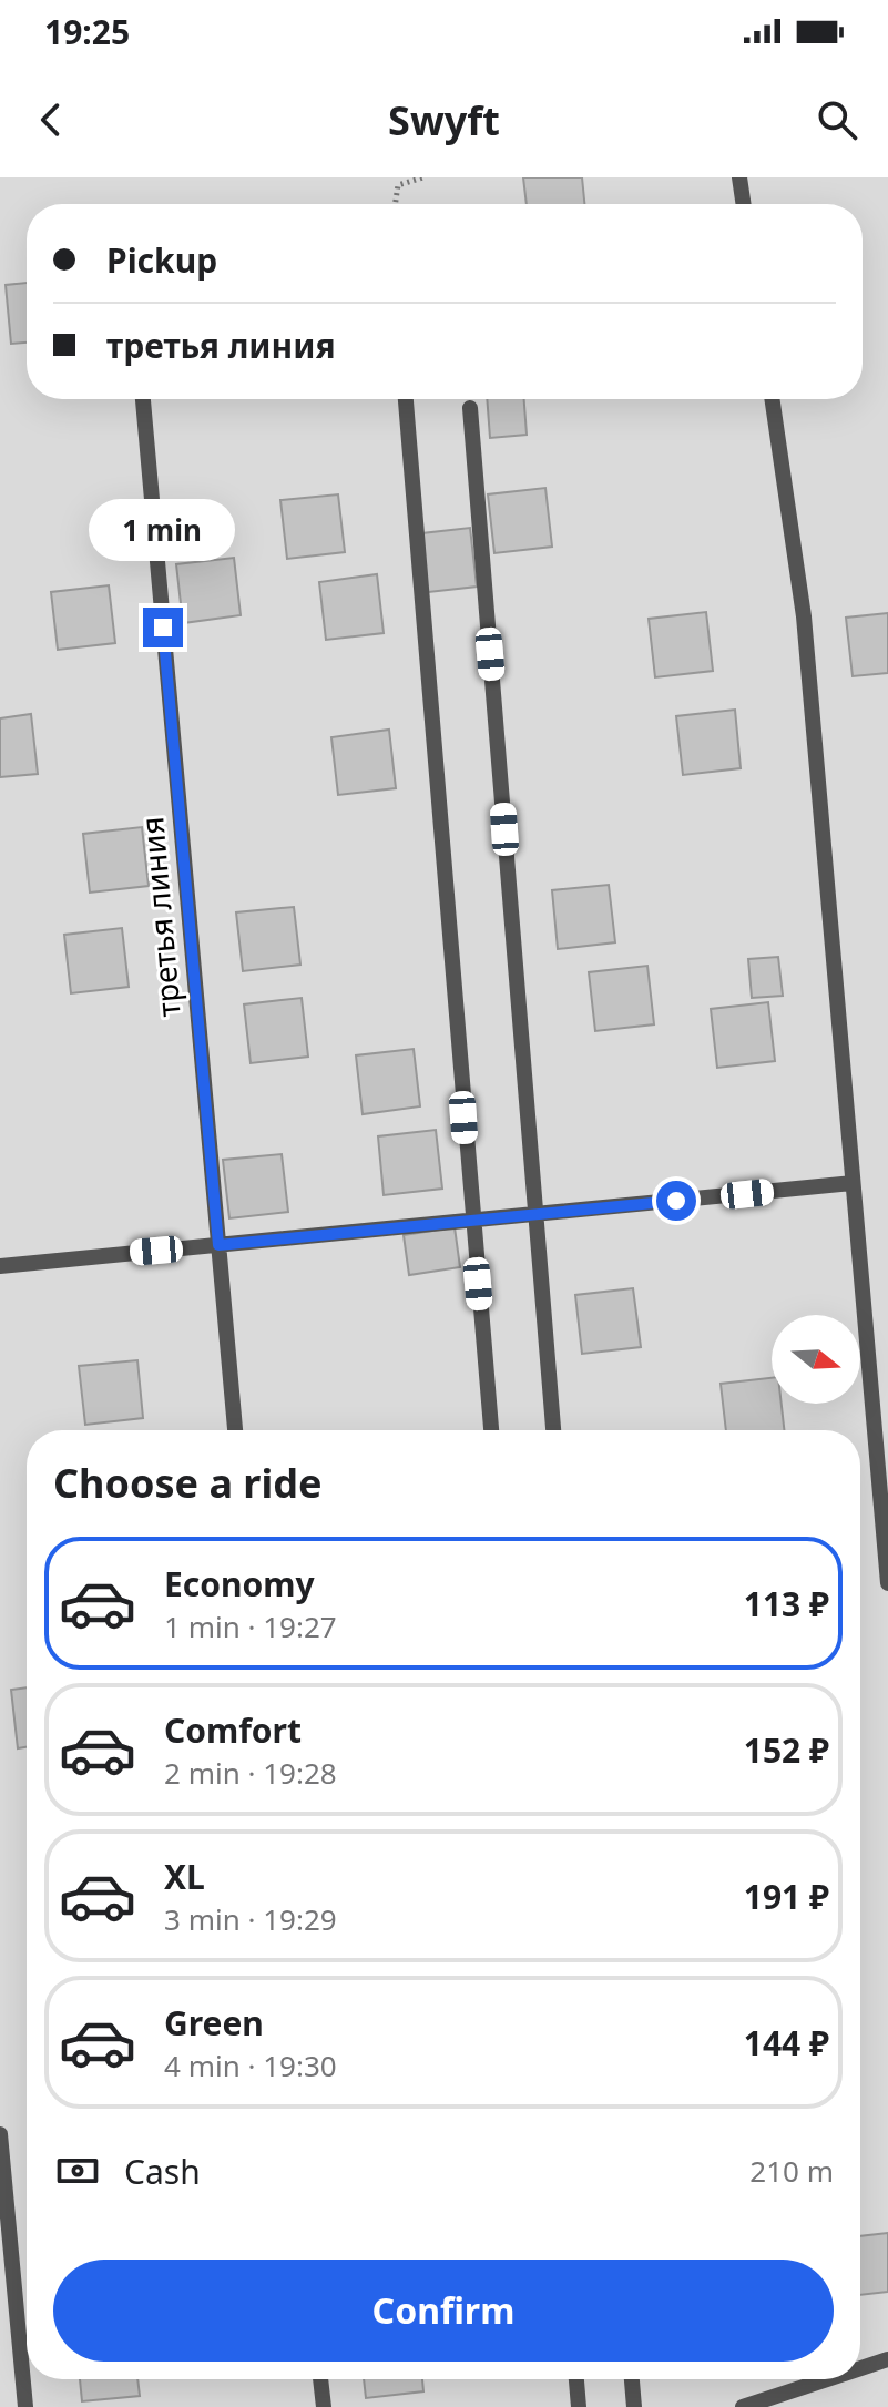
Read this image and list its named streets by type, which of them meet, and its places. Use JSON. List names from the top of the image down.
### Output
{
  "streets": {
    "lane": ["третья линия"]
  },
  "north": "right",
  "page": {
    "status": "19:25",
    "header": "Swyft",
    "banner": ["Pickup", "третья линия"],
    "bubble": "1 min",
    "heading": "Choose a ride",
    "list": [
      {
        "name": "Economy",
        "note": "1 min · 19:27",
        "value": "113 ₽"
      },
      {
        "name": "Comfort",
        "note": "2 min · 19:28",
        "value": "152 ₽"
      },
      {
        "name": "XL",
        "note": "3 min · 19:29",
        "value": "191 ₽"
      },
      {
        "name": "Green",
        "note": "4 min · 19:30",
        "value": "144 ₽"
      }
    ],
    "pay": ["Cash", "210 m"],
    "buttons": "Confirm"
  }
}
